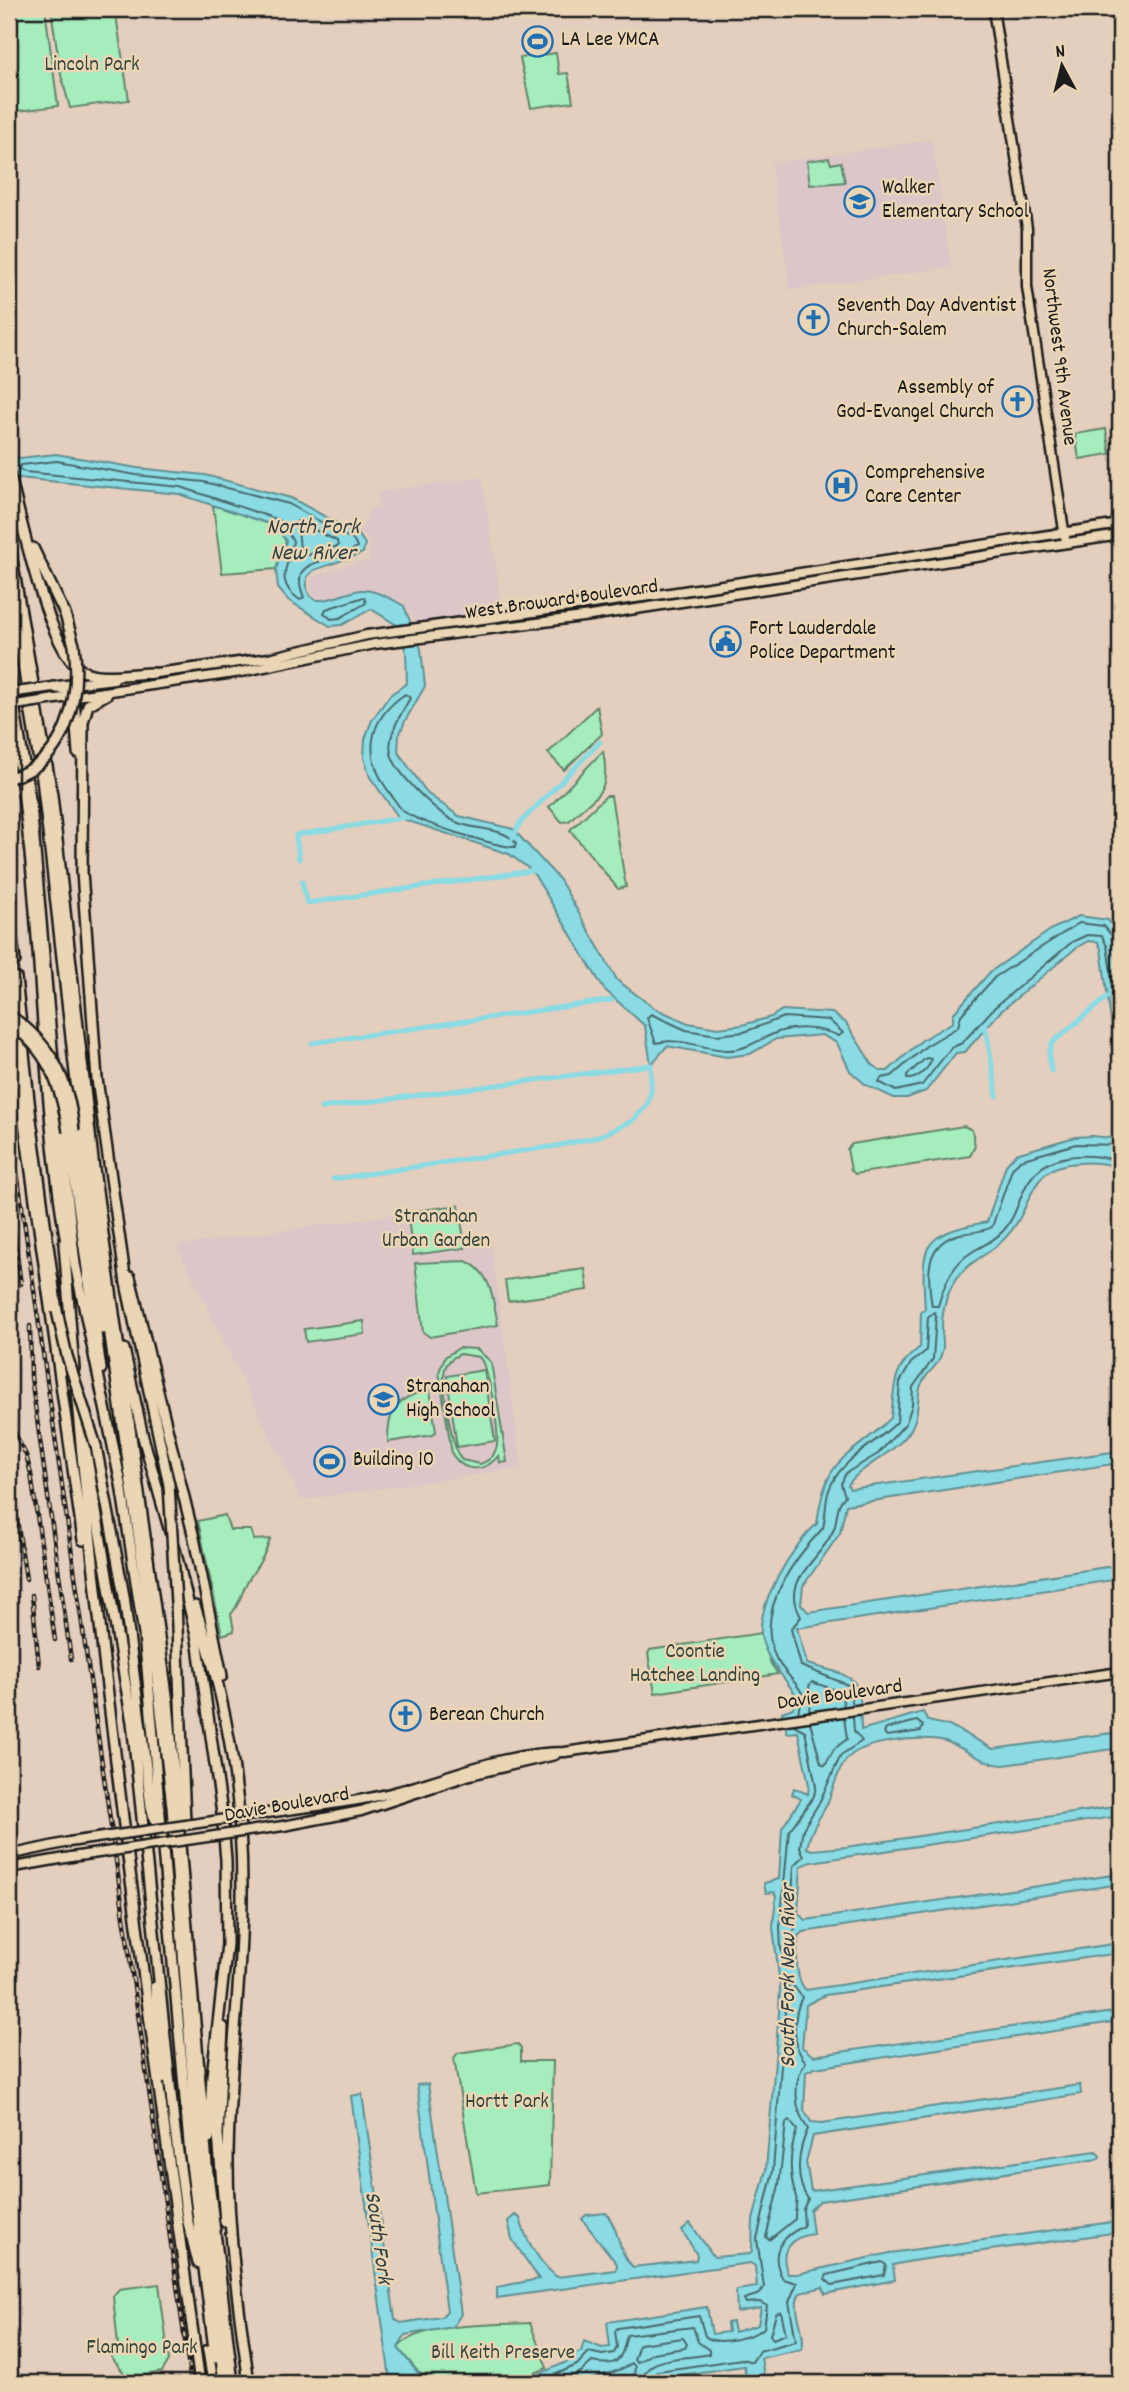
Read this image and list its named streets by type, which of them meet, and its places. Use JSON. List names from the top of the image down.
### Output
{
  "streets": {
    "main road": ["Northwest 9th Avenue", "West Broward Boulevard", "Davie Boulevard"]
  },
  "crossings": [
    ["Northwest 9th Avenue", "West Broward Boulevard"]
  ],
  "water": ["North Fork New River", "South Fork New River", "South Fork"],
  "parks": [
    "Lincoln Park",
    "Stranahan Urban Garden",
    "Coontie Hatchee Landing",
    "Hortt Park",
    "Flamingo Park",
    "Bill Keith Preserve"
  ],
  "places": {
    "sports": ["LA Lee YMCA", "Building 10"],
    "school or university": ["Walker Elementary School", "Stranahan High School"],
    "church": ["Seventh Day Adventist Church-Salem", "Assembly of God-Evangel Church", "Berean Church"],
    "hospital": ["Comprehensive Care Center"],
    "public building": ["Fort Lauderdale Police Department"]
  },
  "north": "top"
}
